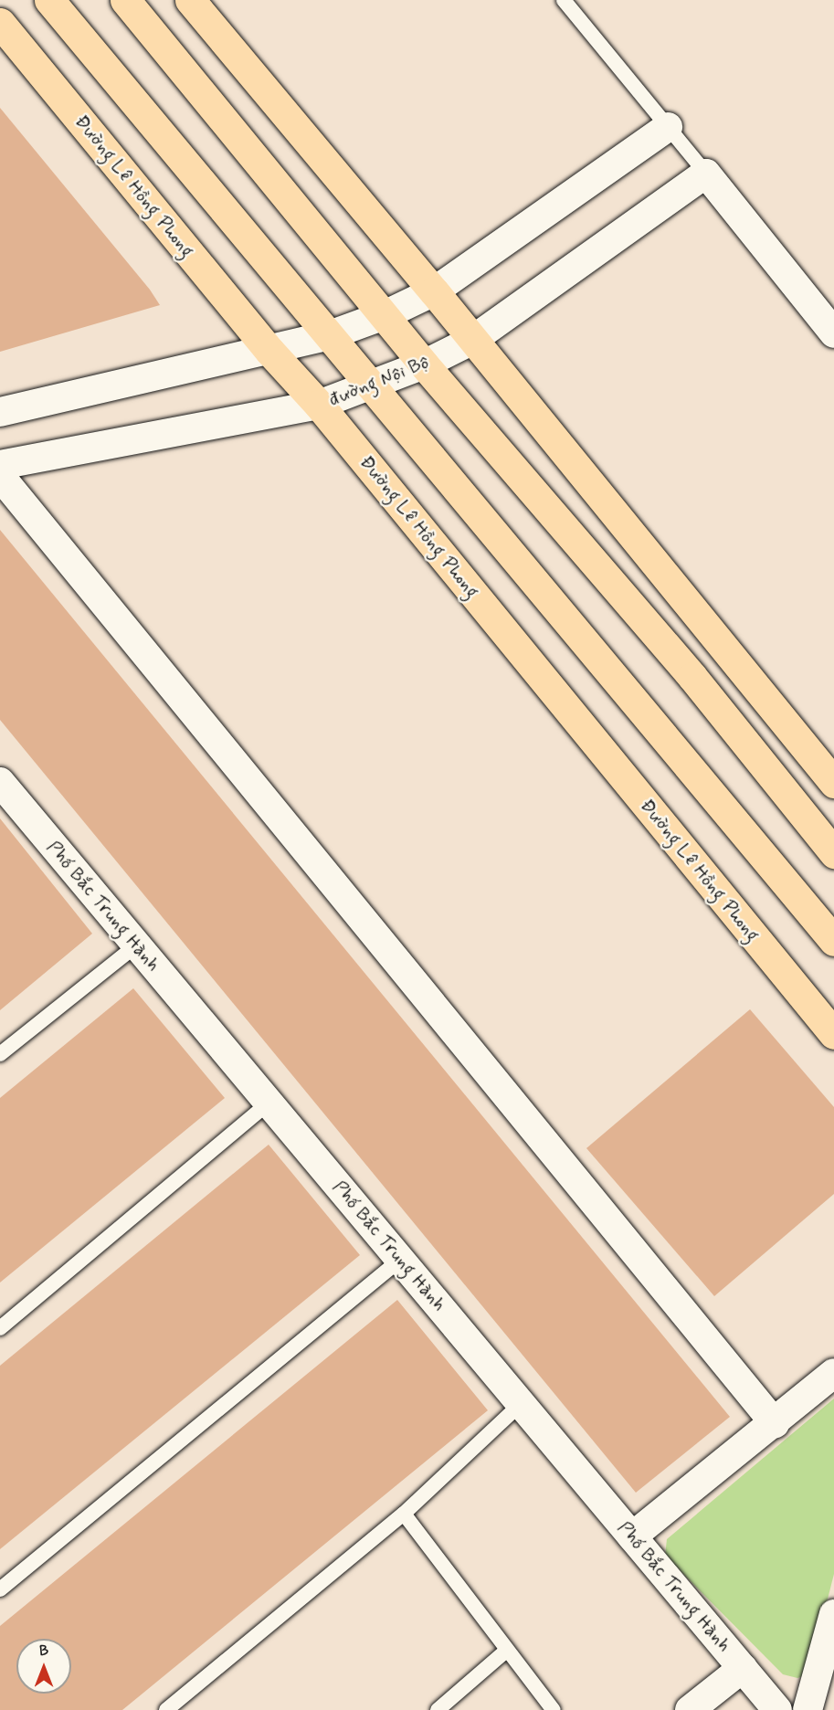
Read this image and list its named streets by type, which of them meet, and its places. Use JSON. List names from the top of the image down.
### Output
{
  "streets": {
    "main road": ["Đường Lê Hồng Phong"],
    "street": ["đường Nội Bộ", "Phố Bắc Trung Hành"]
  },
  "crossings": [
    ["Đường Lê Hồng Phong", "đường Nội Bộ"]
  ],
  "north": "top"
}
